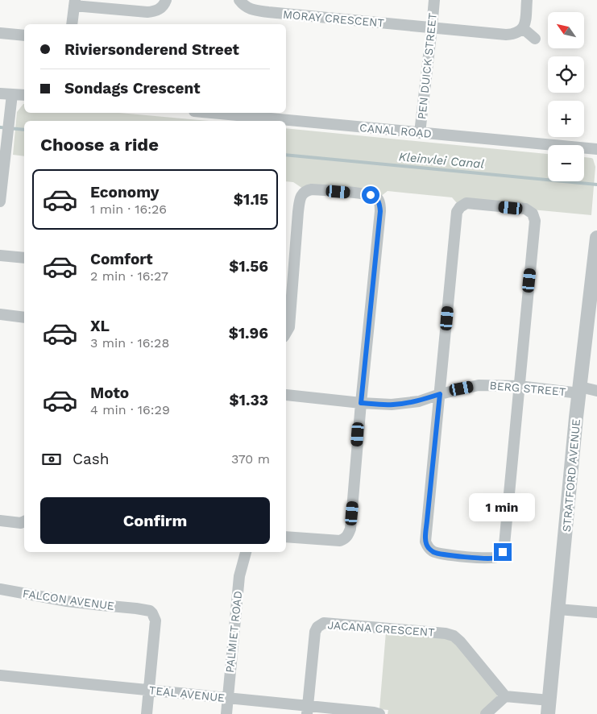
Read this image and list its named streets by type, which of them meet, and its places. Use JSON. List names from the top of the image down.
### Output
{
  "streets": {
    "street": [
      "MORAY CRESCENT",
      "PEN DUICK STREET",
      "CANAL ROAD",
      "BERG STREET",
      "STRATFORD AVENUE",
      "FALCON AVENUE",
      "JACANA CRESCENT",
      "PALMIET ROAD",
      "TEAL AVENUE"
    ]
  },
  "crossings": [
    ["MORAY CRESCENT", "PEN DUICK STREET"],
    ["PEN DUICK STREET", "CANAL ROAD"],
    ["BERG STREET", "STRATFORD AVENUE"],
    ["FALCON AVENUE", "TEAL AVENUE"],
    ["JACANA CRESCENT", "TEAL AVENUE"],
    ["PALMIET ROAD", "TEAL AVENUE"]
  ],
  "water": ["Kleinvlei Canal"],
  "north": "top left",
  "page": {
    "map_buttons": ["+", "−"],
    "banner": ["Riviersonderend Street", "Sondags Crescent"],
    "heading": "Choose a ride",
    "list": [
      {
        "name": "Economy",
        "note": "1 min · 16:26",
        "value": "$1.15"
      },
      {
        "name": "Comfort",
        "note": "2 min · 16:27",
        "value": "$1.56"
      },
      {
        "name": "XL",
        "note": "3 min · 16:28",
        "value": "$1.96"
      },
      {
        "name": "Moto",
        "note": "4 min · 16:29",
        "value": "$1.33"
      }
    ],
    "pay": ["Cash", "370 m"],
    "buttons": "Confirm",
    "bubble": "1 min"
  }
}
